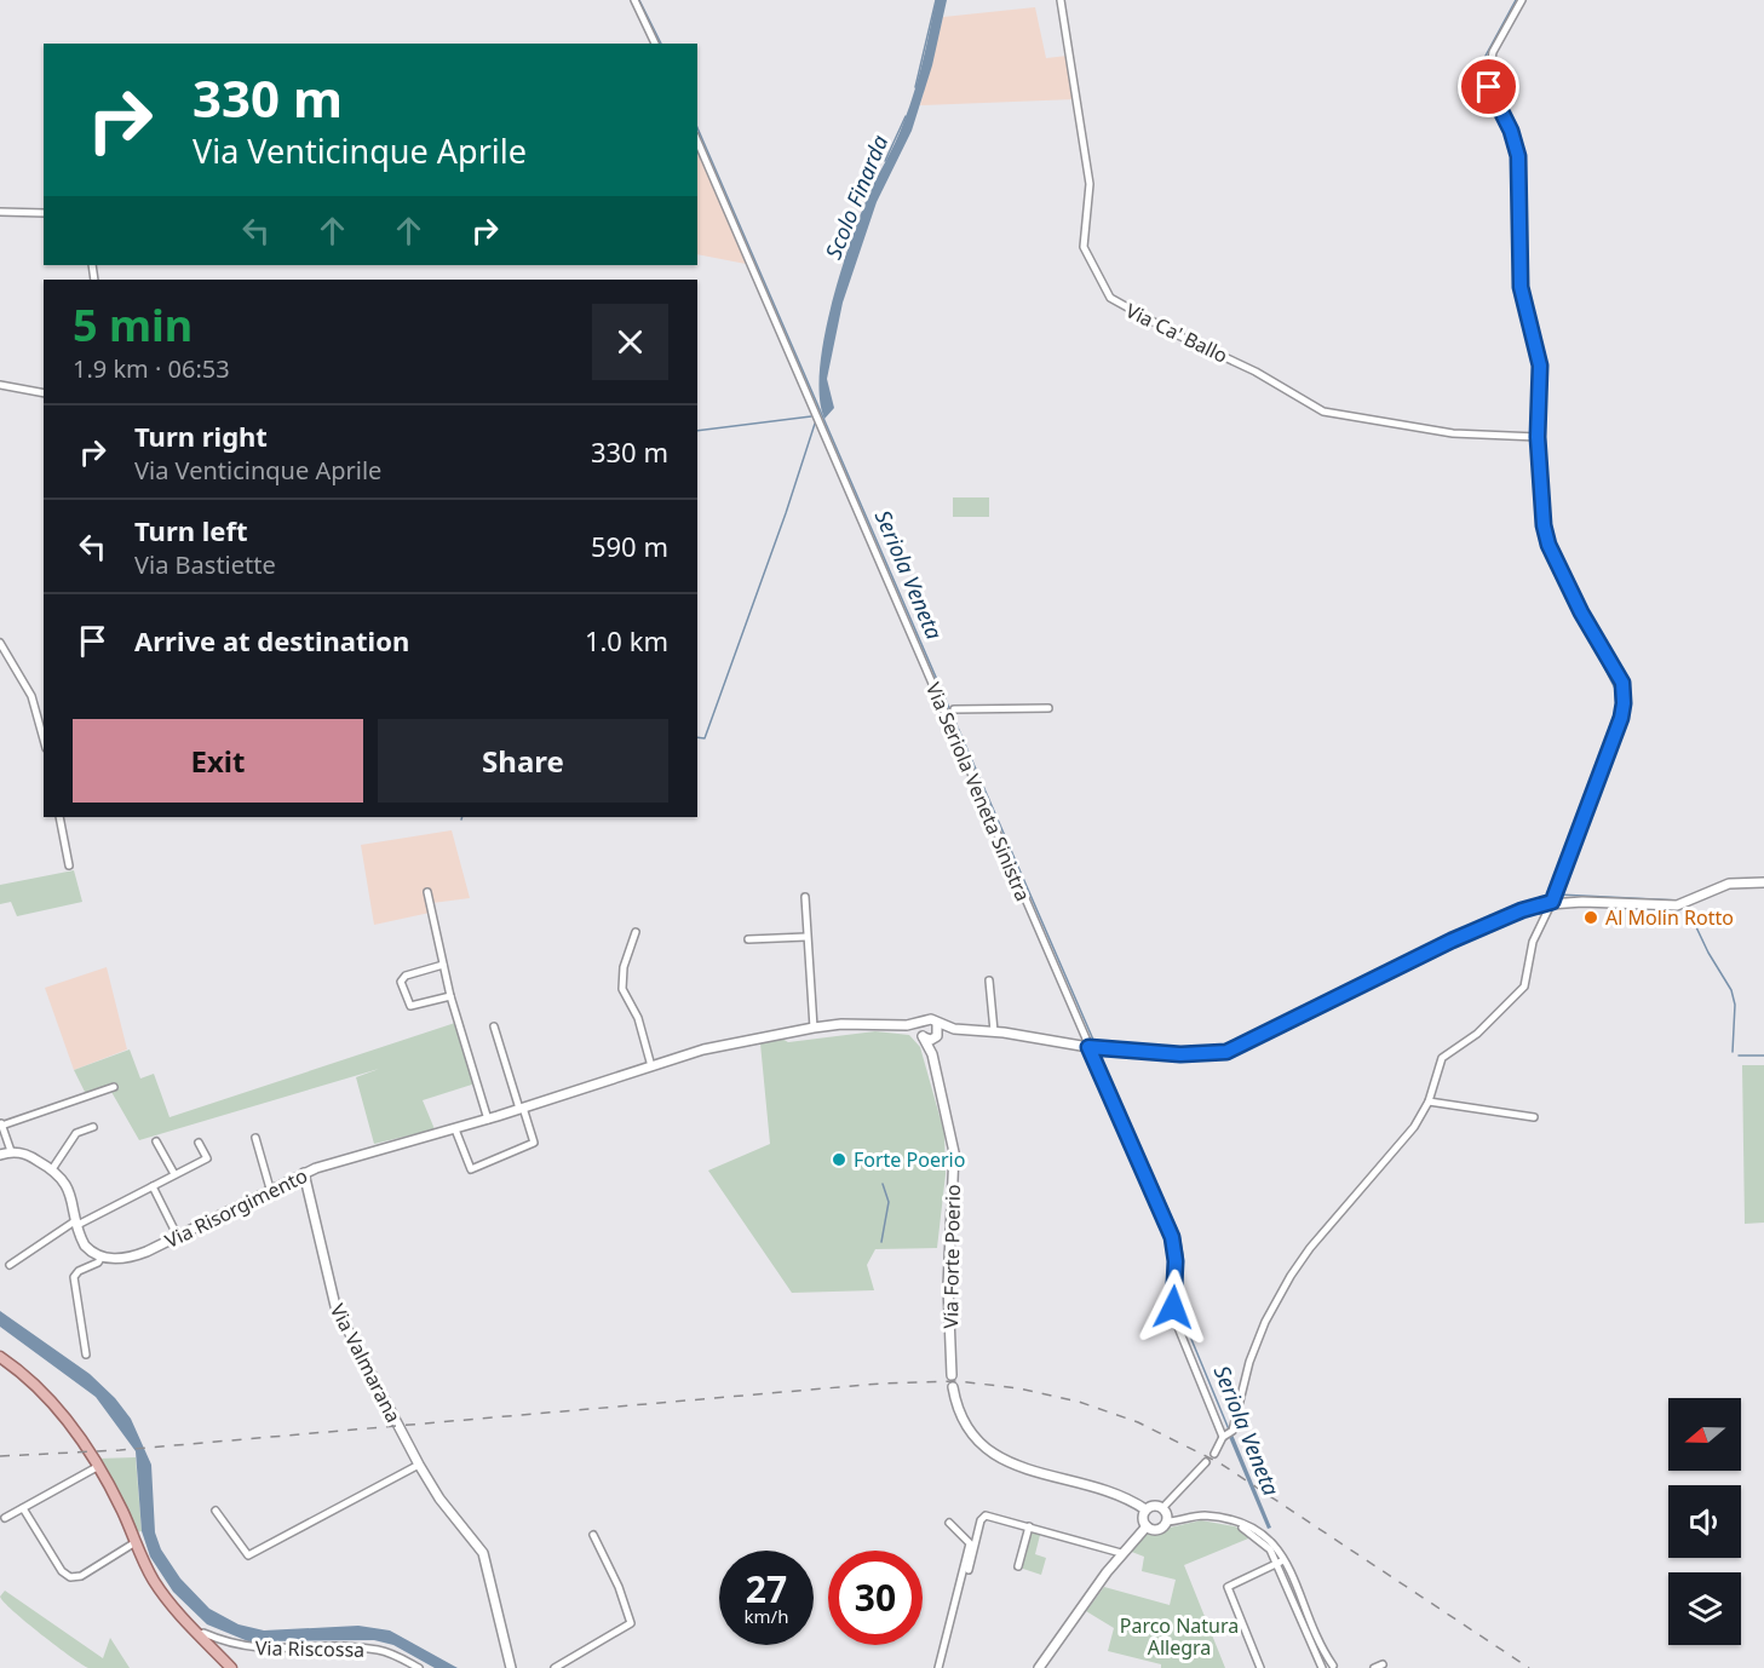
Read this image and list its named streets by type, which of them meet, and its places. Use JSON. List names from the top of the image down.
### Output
{
  "streets": {
    "street": [
      "Via Ca' Ballo",
      "Via Seriola Veneta Sinistra",
      "Via Risorgimento",
      "Via Forte Poerio",
      "Via Valmarana",
      "Via Riscossa"
    ]
  },
  "crossings": [
    ["Via Seriola Veneta Sinistra", "Via Risorgimento"],
    ["Via Risorgimento", "Via Valmarana"]
  ],
  "water": ["Scolo Finarda", "Seriola Veneta"],
  "parks": ["Parco Natura Allegra"],
  "places": ["Al Molin Rotto", "Forte Poerio"],
  "north": "left",
  "page": {
    "turn": ["330 m", "Via Venticinque Aprile"],
    "heading": ["5 min", "1.9 km · 06:53"],
    "list": [
      {
        "name": "Turn right",
        "note": "Via Venticinque Aprile",
        "value": "330 m"
      },
      {
        "name": "Turn left",
        "note": "Via Bastiette",
        "value": "590 m"
      },
      {
        "name": "Arrive at destination",
        "value": "1.0 km"
      }
    ],
    "buttons": ["Exit", "Share"],
    "speed": "27 km/h",
    "limit": "30"
  }
}
